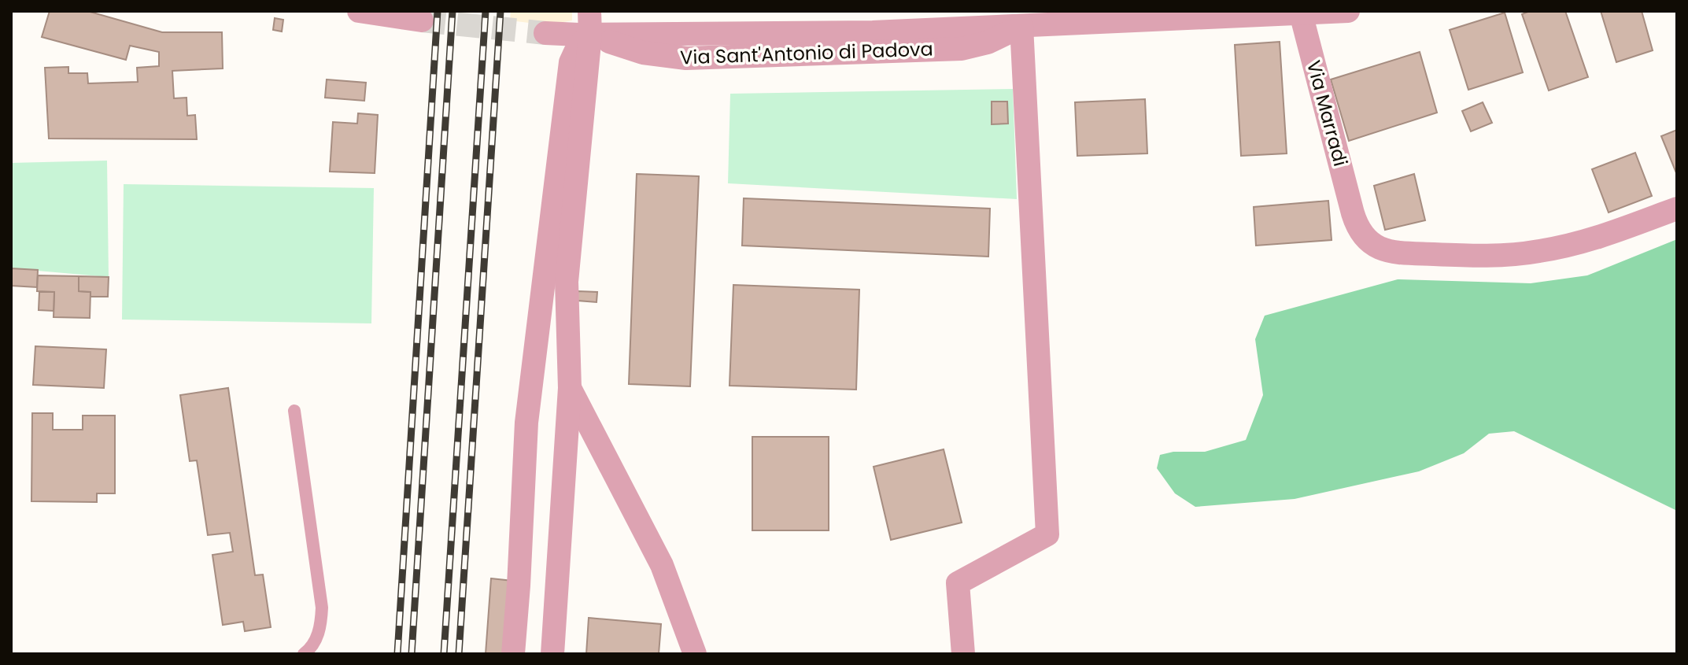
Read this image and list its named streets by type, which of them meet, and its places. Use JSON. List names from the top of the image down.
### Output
{
  "streets": {
    "street": ["Via Sant'Antonio di Padova", "Via Marradi"]
  },
  "crossings": [
    ["Via Sant'Antonio di Padova", "Via Marradi"]
  ]
}
